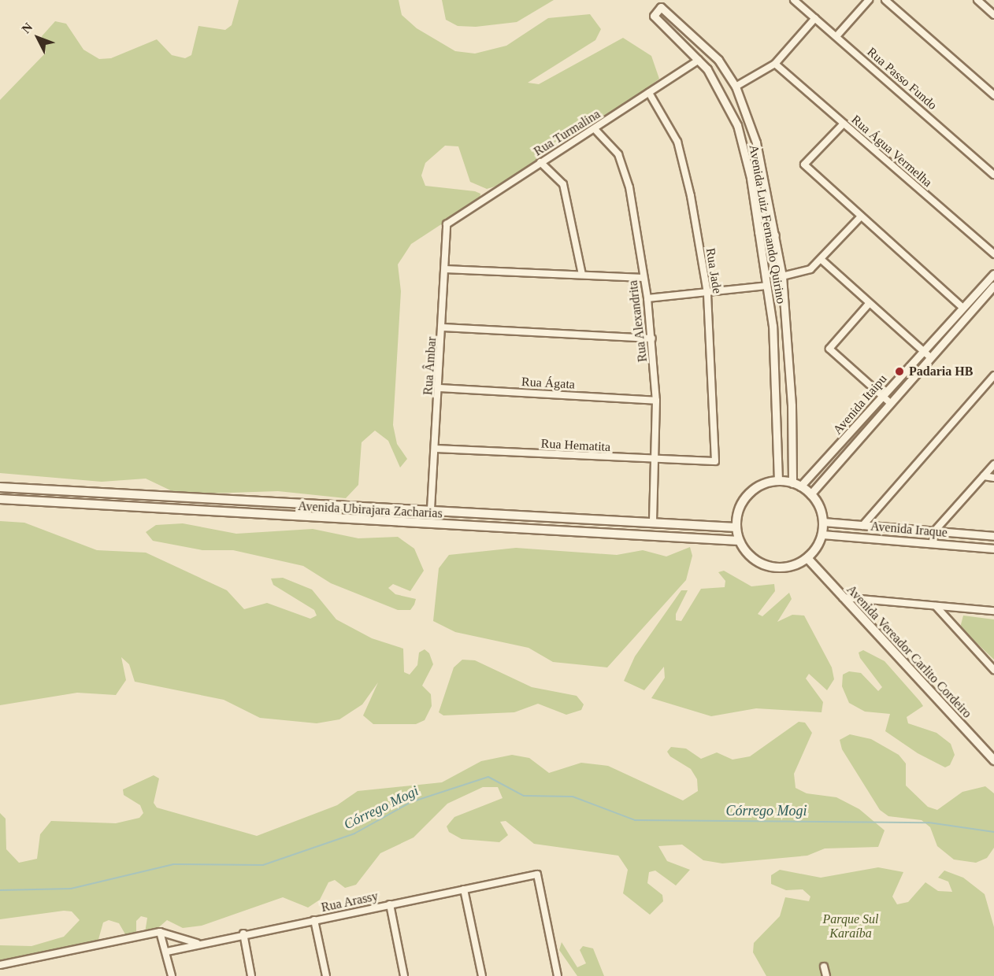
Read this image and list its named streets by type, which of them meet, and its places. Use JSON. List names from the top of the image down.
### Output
{
  "streets": {
    "main road": ["Avenida Ubirajara Zacharias", "Avenida Vereador Carlito Cordeiro"],
    "street": [
      "Rua Passo Fundo",
      "Rua Turmalina",
      "Rua Água Vermelha",
      "Avenida Luiz Fernando Quirino",
      "Rua Jade",
      "Rua Alexandrita",
      "Rua Âmbar",
      "Rua Ágata",
      "Avenida Itaipu",
      "Rua Hematita",
      "Avenida Iraque",
      "Rua Arassy"
    ]
  },
  "crossings": [
    ["Rua Turmalina", "Avenida Luiz Fernando Quirino"],
    ["Rua Turmalina", "Rua Jade"],
    ["Rua Turmalina", "Rua Alexandrita"],
    ["Rua Turmalina", "Rua Âmbar"],
    ["Avenida Luiz Fernando Quirino", "Avenida Itaipu"],
    ["Avenida Luiz Fernando Quirino", "Avenida Ubirajara Zacharias"],
    ["Avenida Luiz Fernando Quirino", "Avenida Iraque"],
    ["Avenida Luiz Fernando Quirino", "Avenida Vereador Carlito Cordeiro"],
    ["Rua Jade", "Rua Hematita"],
    ["Rua Alexandrita", "Rua Ágata"],
    ["Rua Alexandrita", "Rua Hematita"],
    ["Rua Alexandrita", "Avenida Ubirajara Zacharias"],
    ["Rua Âmbar", "Rua Ágata"],
    ["Rua Âmbar", "Rua Hematita"],
    ["Rua Âmbar", "Avenida Ubirajara Zacharias"],
    ["Avenida Itaipu", "Avenida Ubirajara Zacharias"],
    ["Avenida Itaipu", "Avenida Iraque"],
    ["Avenida Itaipu", "Avenida Vereador Carlito Cordeiro"],
    ["Avenida Ubirajara Zacharias", "Avenida Iraque"],
    ["Avenida Ubirajara Zacharias", "Avenida Vereador Carlito Cordeiro"],
    ["Avenida Iraque", "Avenida Vereador Carlito Cordeiro"]
  ],
  "water": ["Córrego Mogi"],
  "parks": ["Parque Sul Karaíba"],
  "places": ["Padaria HB"],
  "north": "top left"
}
